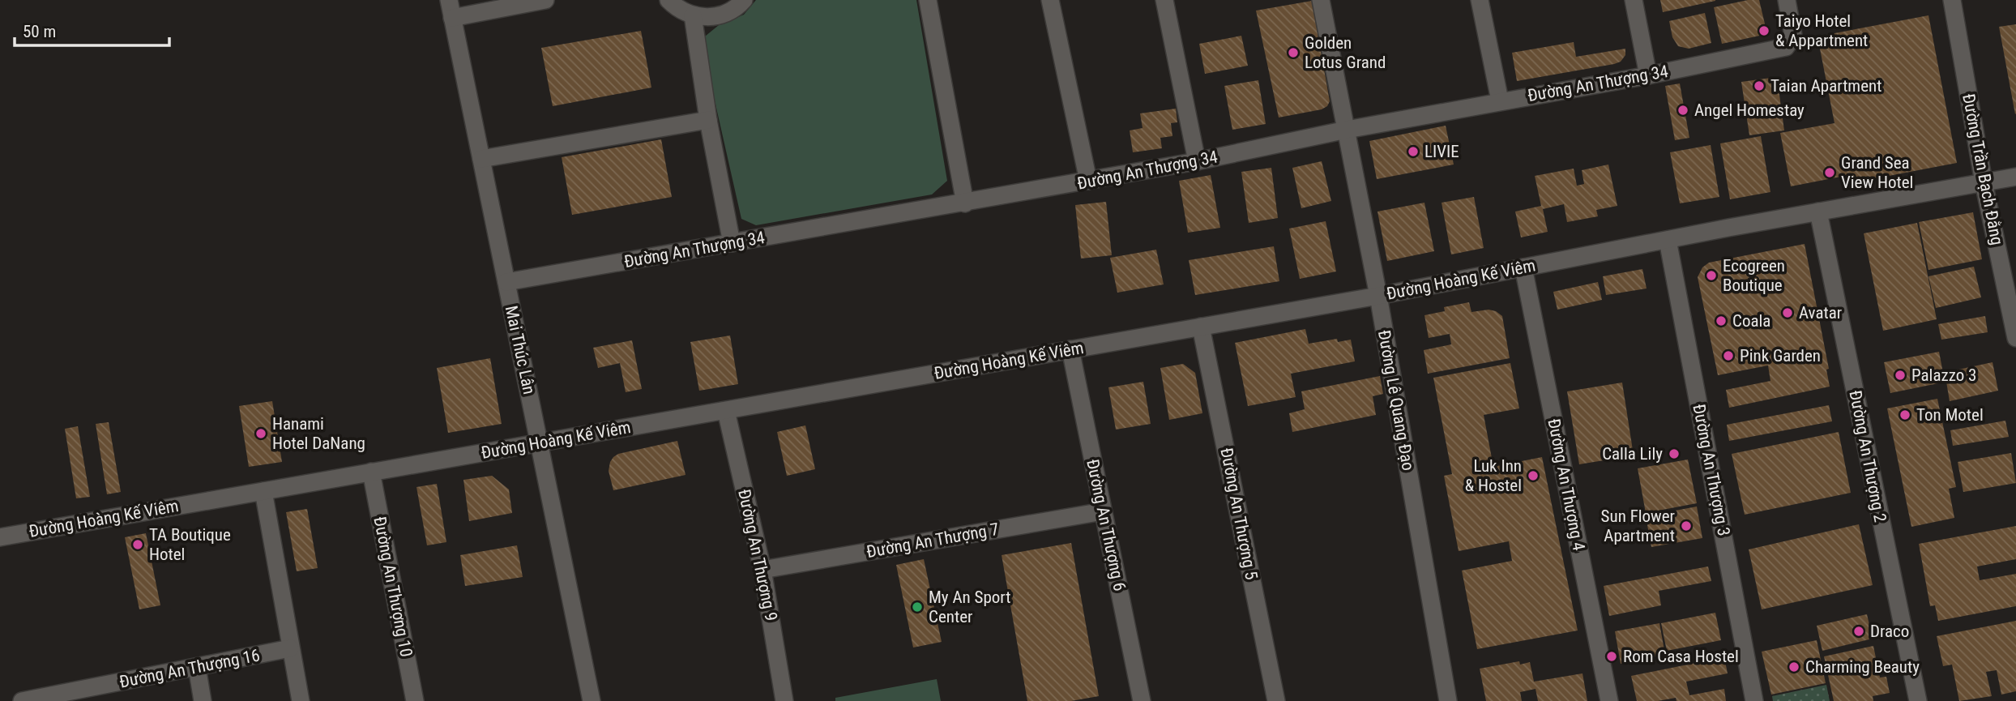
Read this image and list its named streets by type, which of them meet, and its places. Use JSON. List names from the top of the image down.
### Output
{
  "streets": {
    "street": [
      "Đường An Thượng 34",
      "Đường Trần Bạch Đằng",
      "Đường Hoàng Kế Viêm",
      "Mai Thúc Lân",
      "Đường Lê Quang Đạo",
      "Đường An Thượng 2",
      "Đường An Thượng 3",
      "Đường An Thượng 4",
      "Đường An Thượng 5",
      "Đường An Thượng 6",
      "Đường An Thượng 7",
      "Đường An Thượng 9",
      "Đường An Thượng 10",
      "Đường An Thượng 16"
    ]
  },
  "crossings": [
    ["Đường An Thượng 34", "Mai Thúc Lân"],
    ["Đường An Thượng 34", "Đường Lê Quang Đạo"],
    ["Đường Trần Bạch Đằng", "Đường Hoàng Kế Viêm"],
    ["Đường Hoàng Kế Viêm", "Mai Thúc Lân"],
    ["Đường Hoàng Kế Viêm", "Đường Lê Quang Đạo"],
    ["Đường Hoàng Kế Viêm", "Đường An Thượng 2"],
    ["Đường Hoàng Kế Viêm", "Đường An Thượng 3"],
    ["Đường Hoàng Kế Viêm", "Đường An Thượng 4"],
    ["Đường Hoàng Kế Viêm", "Đường An Thượng 5"],
    ["Đường Hoàng Kế Viêm", "Đường An Thượng 6"],
    ["Đường Hoàng Kế Viêm", "Đường An Thượng 9"],
    ["Đường Hoàng Kế Viêm", "Đường An Thượng 10"],
    ["Đường An Thượng 6", "Đường An Thượng 7"],
    ["Đường An Thượng 7", "Đường An Thượng 9"]
  ],
  "places": [
    "Taiyo Hotel & Appartment",
    "Golden Lotus Grand",
    "Taian Apartment",
    "Angel Homestay",
    "LIVIE",
    "Grand Sea View Hotel",
    "Ecogreen Boutique",
    "Avatar",
    "Coala",
    "Pink Garden",
    "Palazzo 3",
    "Ton Motel",
    "Hanami Hotel DaNang",
    "Calla Lily",
    "Luk Inn & Hostel",
    "Sun Flower Apartment",
    "TA Boutique Hotel",
    "My An Sport Center",
    "Draco",
    "Rom Casa Hostel",
    "Charming Beauty"
  ],
  "scale_bar": "50 m"
}
